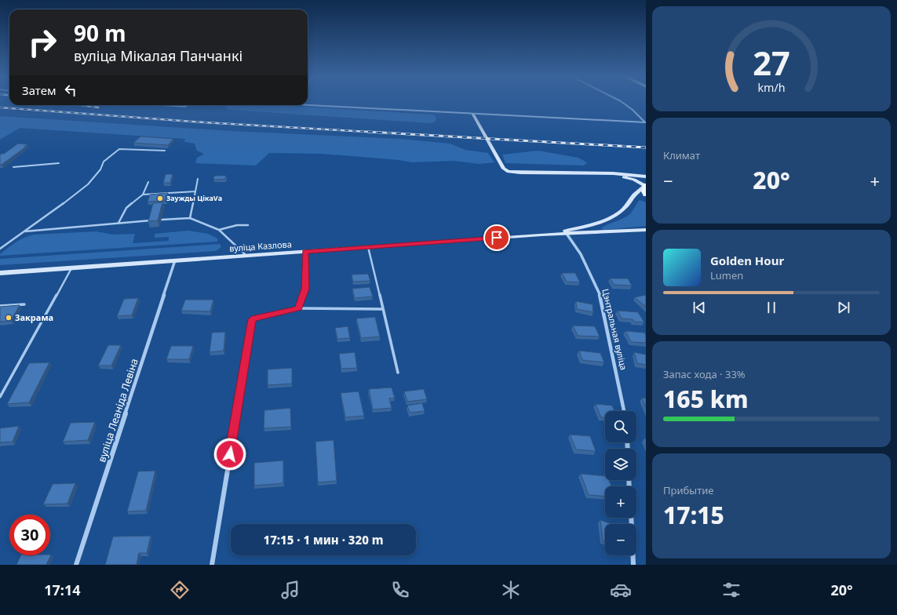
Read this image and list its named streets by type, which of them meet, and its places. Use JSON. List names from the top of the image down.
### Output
{
  "streets": {
    "main road": ["вуліца Казлова"],
    "street": ["Цэнтральная вуліца", "вуліца Леаніда Левіна"]
  },
  "crossings": [
    ["вуліца Казлова", "вуліца Леаніда Левіна"]
  ],
  "places": ["Заужды ЦікаVа", "Закрама"],
  "page": {
    "turn": ["90 m", "вуліца Мікалая Панчанкі"],
    "then": "Затем",
    "tile": [
      "Климат",
      ["Запас хода · 33%", "165 km"],
      ["Прибытие", "17:15"]
    ],
    "heat": ["−", "20°", "+"],
    "song": ["Golden Hour", "Lumen"],
    "map_buttons": ["+", "−"],
    "limit": "30",
    "trip": "17:15 · 1 мин · 320 m",
    "tabs": ["17:14", "20°"],
    "gauge": ["27", "km/h"]
  }
}
